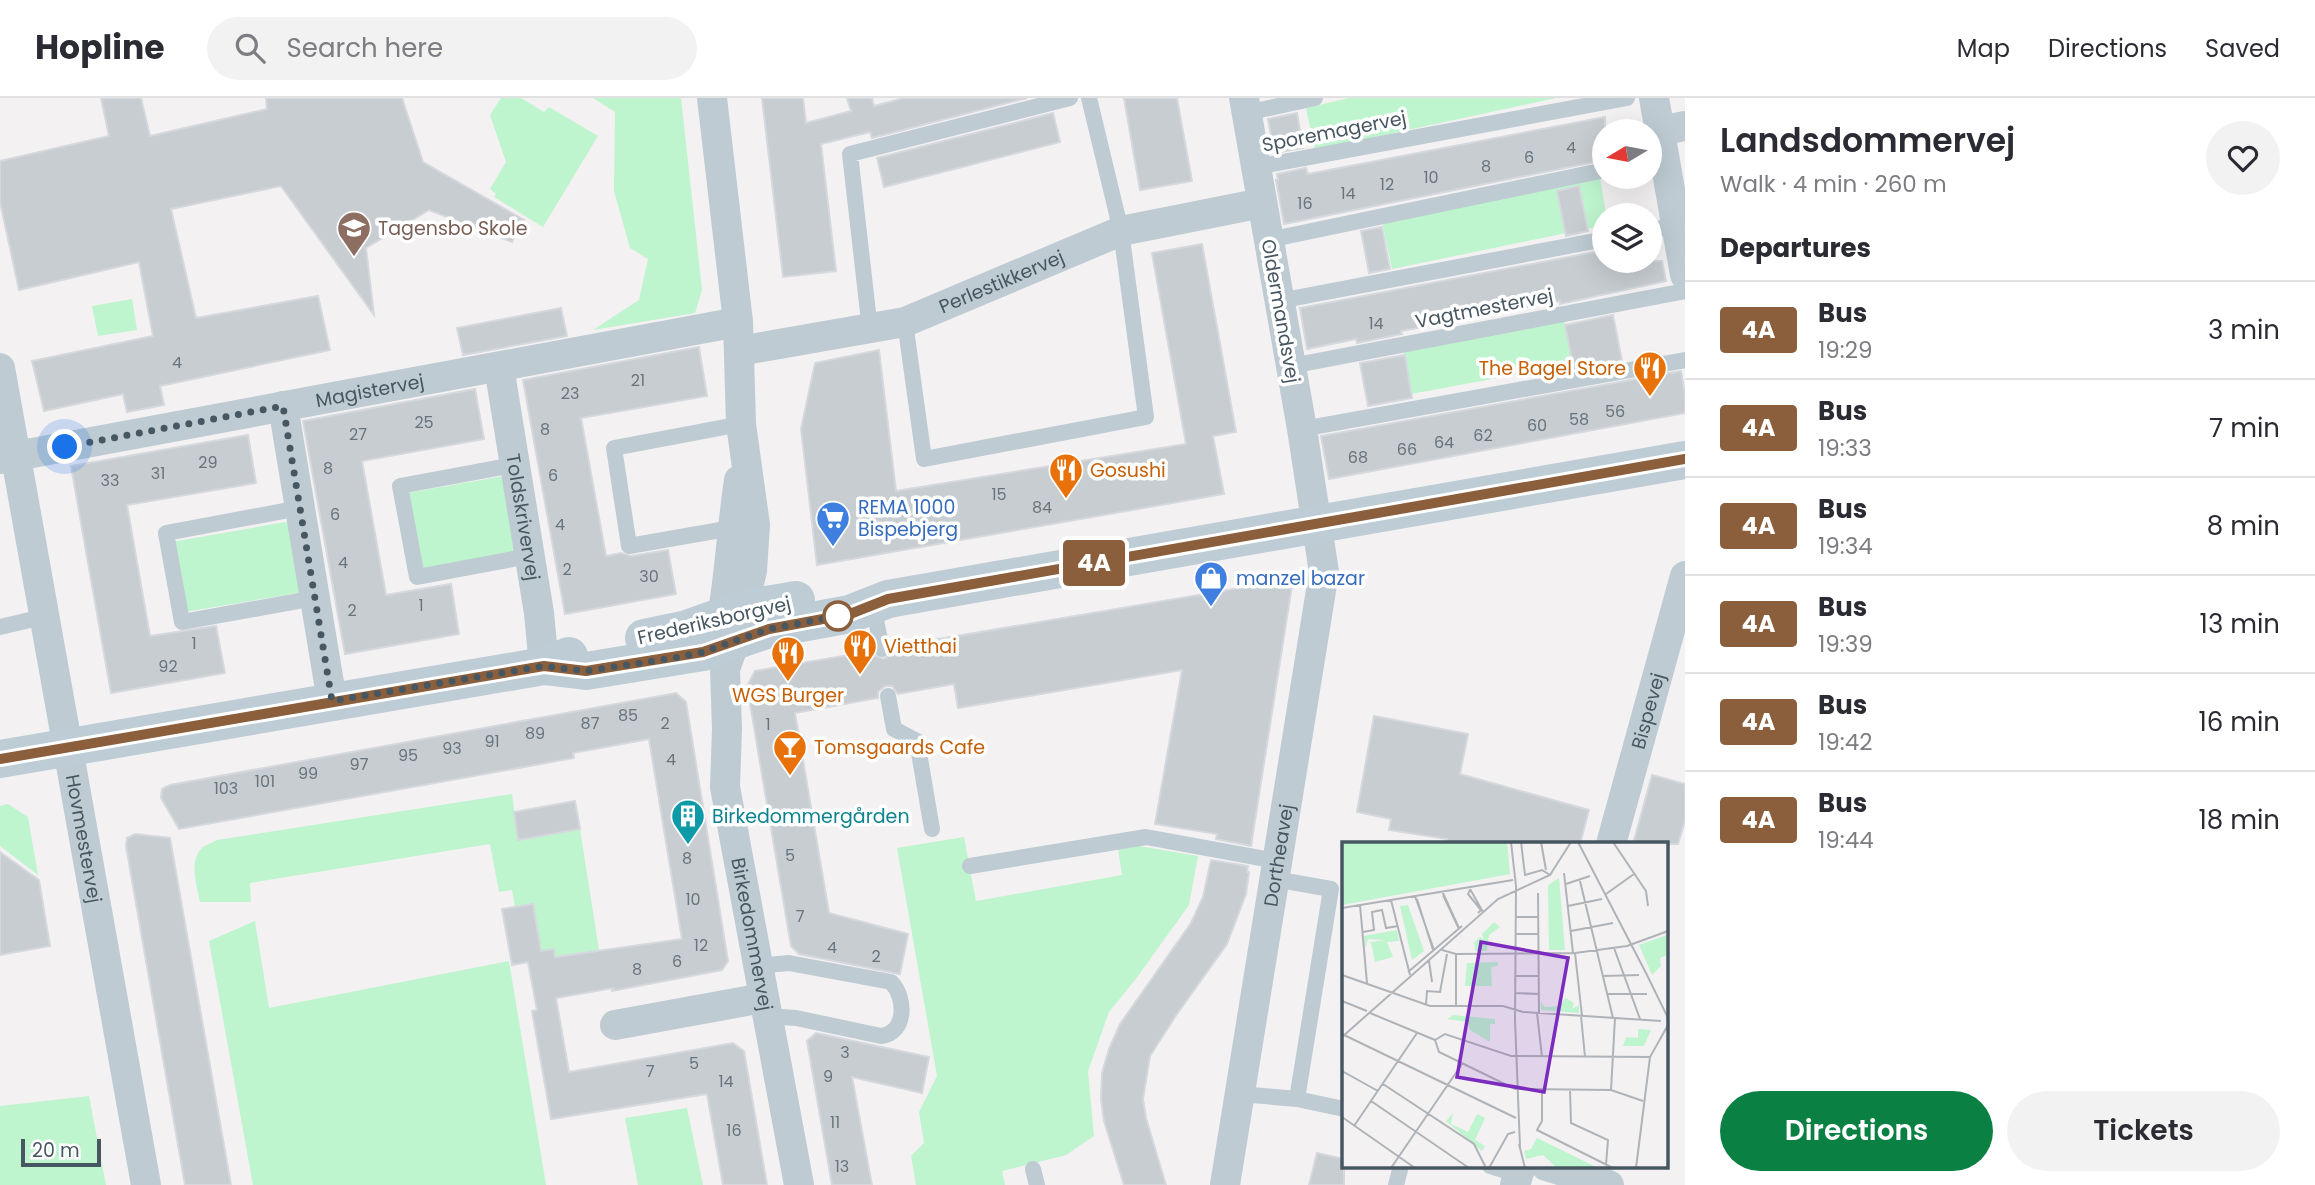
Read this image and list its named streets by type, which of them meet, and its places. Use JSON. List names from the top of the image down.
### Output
{
  "streets": {
    "street": [
      "Perlestikkervej",
      "Oldermandsvej",
      "Magistervej",
      "Toldskrivervej",
      "Frederiksborgvej",
      "Bispevej",
      "Hovmestervej",
      "Dortheavej",
      "Birkedommervej"
    ],
    "lane": ["Sporemagervej", "Vagtmestervej"]
  },
  "crossings": [
    ["Sporemagervej", "Oldermandsvej"],
    ["Perlestikkervej", "Oldermandsvej"],
    ["Perlestikkervej", "Magistervej"],
    ["Vagtmestervej", "Oldermandsvej"],
    ["Oldermandsvej", "Frederiksborgvej"],
    ["Oldermandsvej", "Dortheavej"],
    ["Magistervej", "Toldskrivervej"],
    ["Magistervej", "Hovmestervej"],
    ["Toldskrivervej", "Frederiksborgvej"],
    ["Frederiksborgvej", "Hovmestervej"],
    ["Frederiksborgvej", "Dortheavej"],
    ["Frederiksborgvej", "Birkedommervej"]
  ],
  "places": {
    "school or university": ["Tagensbo Skole"],
    "restaurant": [
      "The Bagel Store",
      "Gosushi",
      "Vietthai",
      "WGS Burger"
    ],
    "supermarket": ["REMA 1000 Bispebjerg"],
    "shop": ["manzel bazar"],
    "bar": ["Tomsgaards Cafe"],
    "building": ["Birkedommergården"]
  },
  "lines": ["bus line 4A"],
  "house_numbers": [
    "4",
    "6",
    "8",
    "10",
    "12",
    "14",
    "16",
    "14",
    "4",
    "21",
    "23",
    "56",
    "58",
    "25",
    "60",
    "8",
    "27",
    "62",
    "64",
    "66",
    "68",
    "29",
    "8",
    "31",
    "6",
    "33",
    "15",
    "84",
    "6",
    "4",
    "4",
    "2",
    "30",
    "1",
    "2",
    "1",
    "92",
    "85",
    "87",
    "2",
    "1",
    "89",
    "91",
    "93",
    "95",
    "4",
    "97",
    "99",
    "101",
    "103",
    "5",
    "8",
    "10",
    "7",
    "12",
    "4",
    "2",
    "6",
    "8",
    "3",
    "5",
    "7",
    "9",
    "14",
    "11",
    "16",
    "13"
  ],
  "scale_bar": "20 m",
  "north": "left",
  "page": {
    "header": "Hopline",
    "search": "Search here",
    "nav": ["Map", "Directions", "Saved"],
    "on_map": "4A",
    "heading": [
      ["Landsdommervej", "Walk · 4 min · 260 m"],
      "Departures"
    ],
    "list": [
      {
        "mark": "4A",
        "name": "Bus",
        "note": "19:29",
        "value": "3 min"
      },
      {
        "mark": "4A",
        "name": "Bus",
        "note": "19:33",
        "value": "7 min"
      },
      {
        "mark": "4A",
        "name": "Bus",
        "note": "19:34",
        "value": "8 min"
      },
      {
        "mark": "4A",
        "name": "Bus",
        "note": "19:39",
        "value": "13 min"
      },
      {
        "mark": "4A",
        "name": "Bus",
        "note": "19:42",
        "value": "16 min"
      },
      {
        "mark": "4A",
        "name": "Bus",
        "note": "19:44",
        "value": "18 min"
      }
    ],
    "buttons": ["Directions", "Tickets"],
    "scale": "20 m"
  }
}
